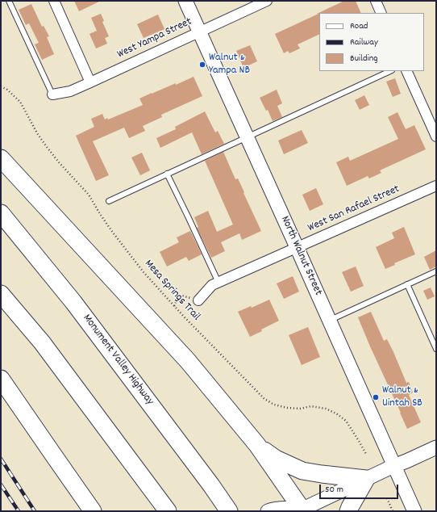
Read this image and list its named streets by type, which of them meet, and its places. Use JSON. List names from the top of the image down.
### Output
{
  "streets": {
    "highway": ["Monument Valley Highway"],
    "main road": ["North Walnut Street"],
    "street": ["West Yampa Street", "West San Rafael Street"],
    "path": ["Mesa Springs Trail"]
  },
  "crossings": [
    ["West Yampa Street", "North Walnut Street"],
    ["West San Rafael Street", "North Walnut Street"]
  ],
  "places": ["Walnut & Yampa NB", "Walnut & Uintah SB"],
  "legend": ["Road", "Railway", "Building"],
  "scale_bar": "50 m"
}
